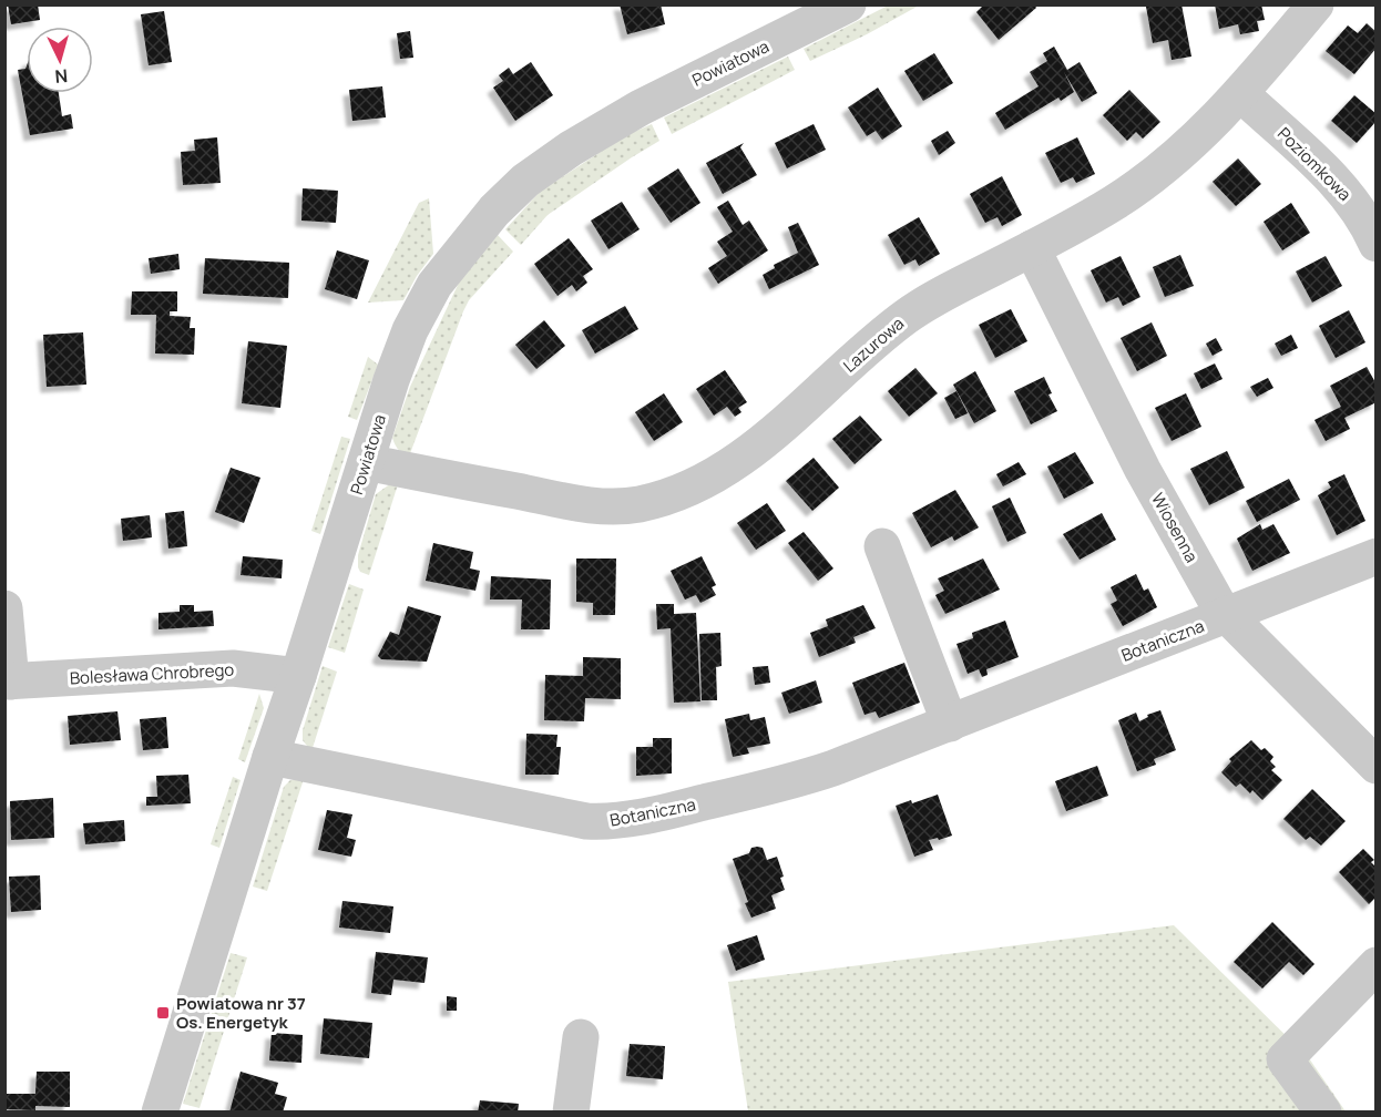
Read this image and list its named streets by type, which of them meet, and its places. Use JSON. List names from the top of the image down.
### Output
{
  "streets": {
    "street": [
      "Powiatowa",
      "Poziomkowa",
      "Lazurowa",
      "Wiosenna",
      "Botaniczna",
      "Bolesława Chrobrego"
    ]
  },
  "crossings": [
    ["Powiatowa", "Lazurowa"],
    ["Powiatowa", "Botaniczna"],
    ["Powiatowa", "Bolesława Chrobrego"],
    ["Poziomkowa", "Lazurowa"],
    ["Lazurowa", "Wiosenna"],
    ["Wiosenna", "Botaniczna"]
  ],
  "places": {
    "transit": ["Powiatowa nr 37 Os. Energetyk"]
  },
  "north": "bottom"
}
